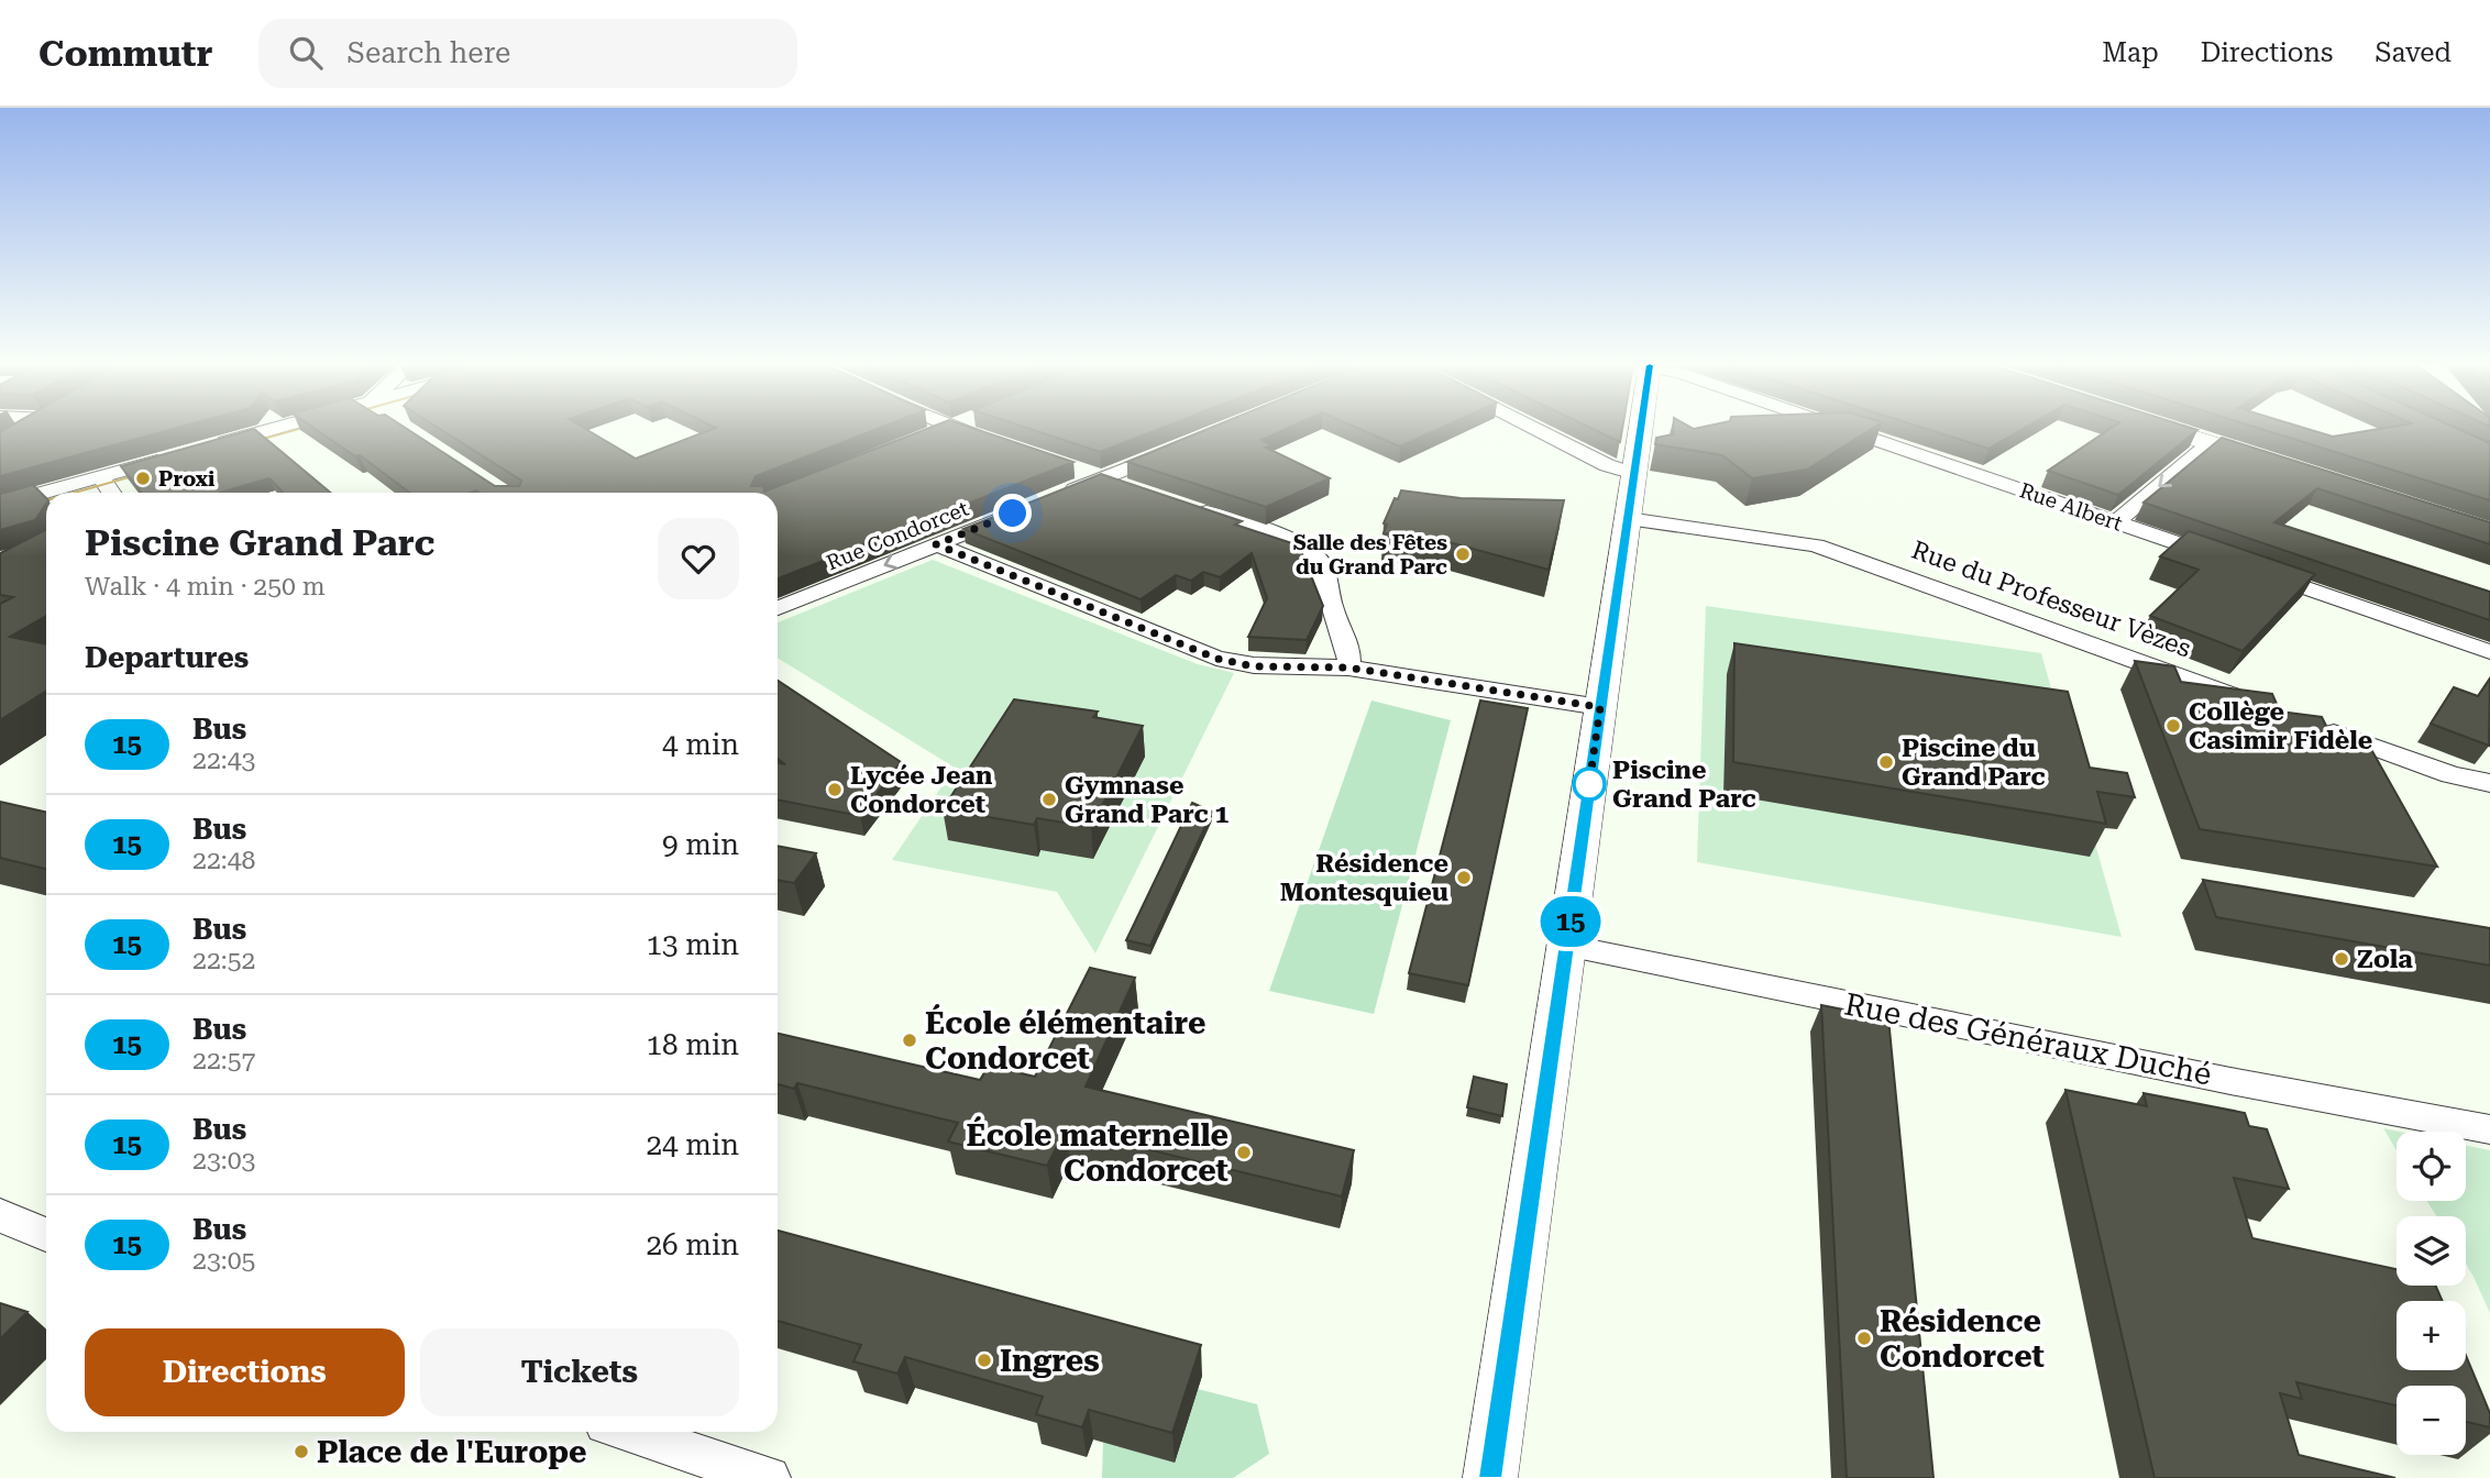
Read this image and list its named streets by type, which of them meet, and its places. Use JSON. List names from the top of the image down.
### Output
{
  "streets": {
    "street": [
      "Rue Albert",
      "Rue Condorcet",
      "Rue du Professeur Vèzes",
      "Rue des Généraux Duché"
    ]
  },
  "one_way": ["Rue Condorcet"],
  "places": [
    "Proxi",
    "Salle des Fêtes du Grand Parc",
    "Collège Casimir Fidèle",
    "Piscine du Grand Parc",
    "Piscine Grand Parc",
    "Lycée Jean Condorcet",
    "Gymnase Grand Parc 1",
    "Résidence Montesquieu",
    "Zola",
    "École élémentaire Condorcet",
    "École maternelle Condorcet",
    "Résidence Condorcet",
    "Ingres",
    "Place de l'Europe"
  ],
  "lines": ["bus line 15"],
  "page": {
    "header": "Commutr",
    "search": "Search here",
    "nav": ["Map", "Directions", "Saved"],
    "on_map": "15",
    "heading": [
      ["Piscine Grand Parc", "Walk · 4 min · 250 m"],
      "Departures"
    ],
    "list": [
      {
        "mark": "15",
        "name": "Bus",
        "note": "22:43",
        "value": "4 min"
      },
      {
        "mark": "15",
        "name": "Bus",
        "note": "22:48",
        "value": "9 min"
      },
      {
        "mark": "15",
        "name": "Bus",
        "note": "22:52",
        "value": "13 min"
      },
      {
        "mark": "15",
        "name": "Bus",
        "note": "22:57",
        "value": "18 min"
      },
      {
        "mark": "15",
        "name": "Bus",
        "note": "23:03",
        "value": "24 min"
      },
      {
        "mark": "15",
        "name": "Bus",
        "note": "23:05",
        "value": "26 min"
      }
    ],
    "map_buttons": ["+", "−"],
    "buttons": ["Directions", "Tickets"]
  }
}
